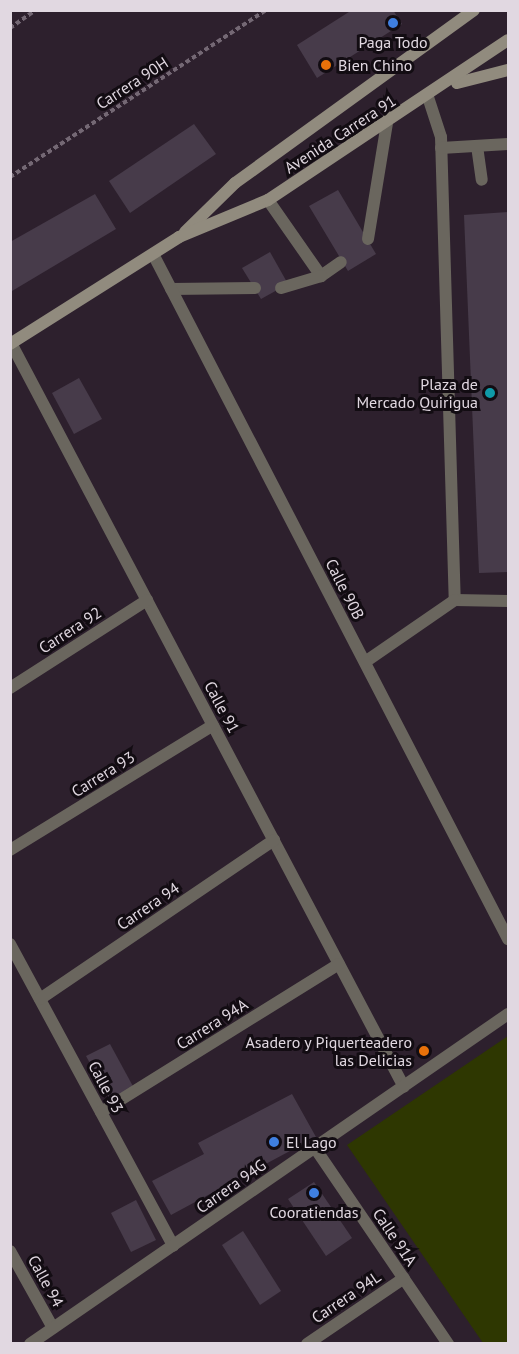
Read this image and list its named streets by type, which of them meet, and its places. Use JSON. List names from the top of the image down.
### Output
{
  "streets": {
    "main road": ["Avenida Carrera 91"],
    "street": [
      "Calle 90B",
      "Carrera 92",
      "Calle 91",
      "Carrera 93",
      "Carrera 94",
      "Carrera 94A",
      "Calle 93",
      "Carrera 94G",
      "Calle 91A",
      "Calle 94",
      "Carrera 94L"
    ],
    "path": ["Carrera 90H"]
  },
  "crossings": [
    ["Avenida Carrera 91", "Calle 90B"],
    ["Avenida Carrera 91", "Calle 91"],
    ["Carrera 92", "Calle 91"],
    ["Calle 91", "Carrera 93"],
    ["Calle 91", "Carrera 94"],
    ["Calle 91", "Carrera 94A"],
    ["Calle 91", "Carrera 94G"],
    ["Carrera 94", "Calle 93"],
    ["Carrera 94A", "Calle 93"],
    ["Calle 93", "Carrera 94G"],
    ["Carrera 94G", "Calle 91A"],
    ["Carrera 94G", "Calle 94"],
    ["Calle 91A", "Carrera 94L"]
  ],
  "places": [
    "Paga Todo",
    "Bien Chino",
    "Plaza de Mercado Quirigua",
    "Asadero y Piquerteadero las Delicias",
    "El Lago",
    "Cooratiendas"
  ]
}
